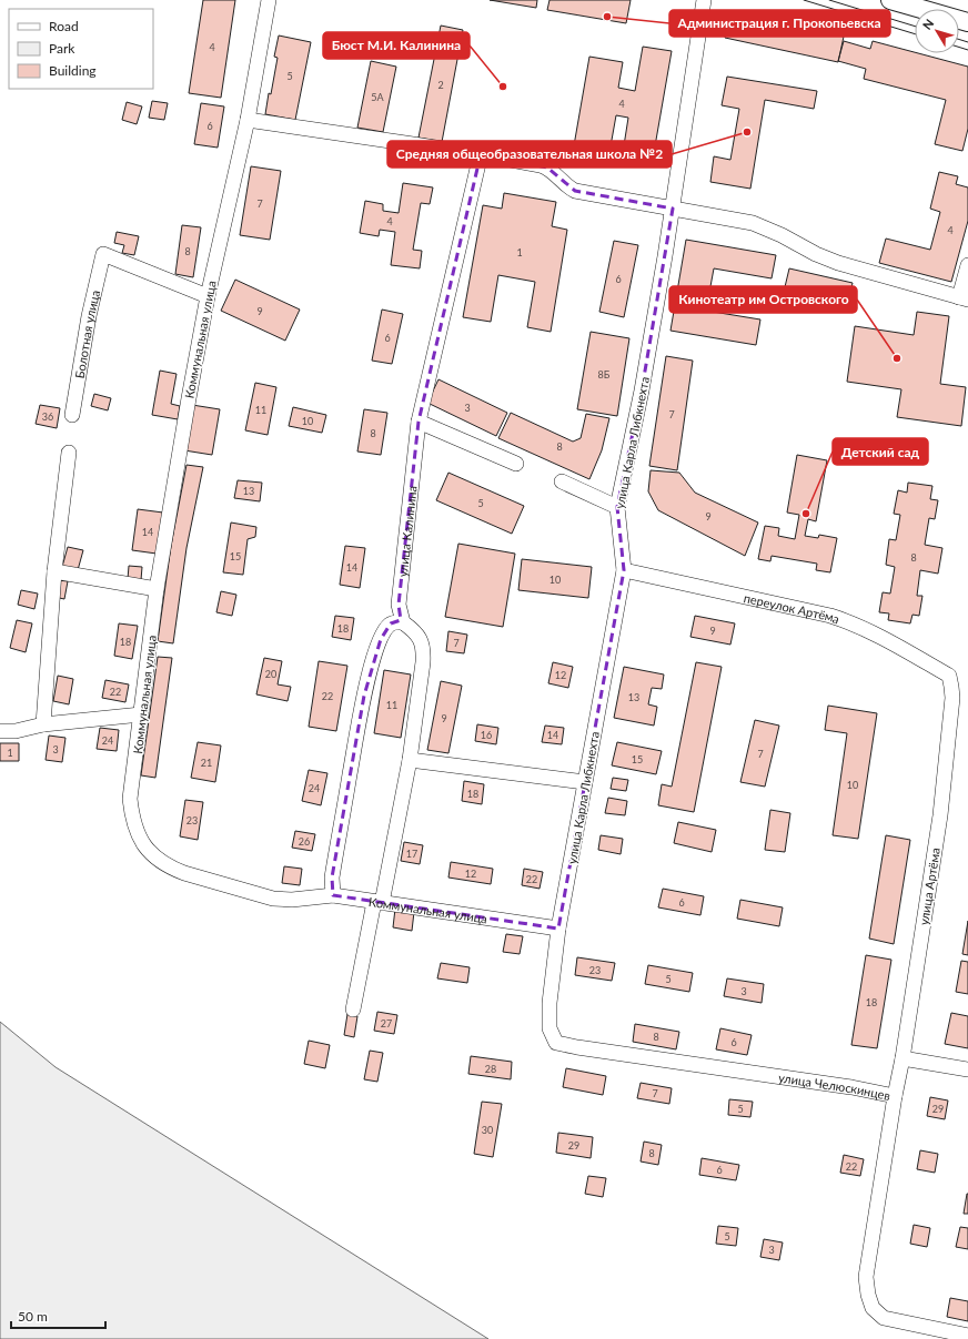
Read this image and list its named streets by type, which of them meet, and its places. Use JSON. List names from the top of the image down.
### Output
{
  "streets": {
    "street": [
      "Болотная улица",
      "Коммунальная улица",
      "улица Карла Либкнехта",
      "улица Калинина",
      "переулок Артёма",
      "улица Артёма",
      "улица Челюскинцев"
    ]
  },
  "crossings": [
    ["Болотная улица", "Коммунальная улица"],
    ["Коммунальная улица", "улица Карла Либкнехта"],
    ["улица Карла Либкнехта", "переулок Артёма"],
    ["улица Карла Либкнехта", "улица Челюскинцев"],
    ["переулок Артёма", "улица Артёма"],
    ["улица Артёма", "улица Челюскинцев"]
  ],
  "places": [
    "Администрация г. Прокопьевска",
    "Бюст М.И. Калинина",
    "Средняя общеобразовательная школа №2",
    "Кинотеатр им Островского",
    "Детский сад"
  ],
  "house_numbers": [
    "4",
    "5",
    "2",
    "5А",
    "4",
    "6",
    "7",
    "4",
    "4",
    "8",
    "1",
    "6",
    "9",
    "6",
    "8Б",
    "3",
    "11",
    "7",
    "36",
    "10",
    "8",
    "8",
    "13",
    "5",
    "9",
    "14",
    "15",
    "8",
    "14",
    "10",
    "18",
    "9",
    "18",
    "7",
    "20",
    "12",
    "22",
    "22",
    "13",
    "11",
    "9",
    "16",
    "14",
    "24",
    "3",
    "1",
    "7",
    "15",
    "21",
    "10",
    "24",
    "18",
    "23",
    "26",
    "17",
    "12",
    "22",
    "6",
    "23",
    "5",
    "3",
    "18",
    "27",
    "8",
    "6",
    "28",
    "7",
    "5",
    "29",
    "30",
    "29",
    "8",
    "22",
    "6",
    "5",
    "3"
  ],
  "legend": ["Road", "Park", "Building"],
  "scale_bar": "50 m",
  "north": "top left"
}
